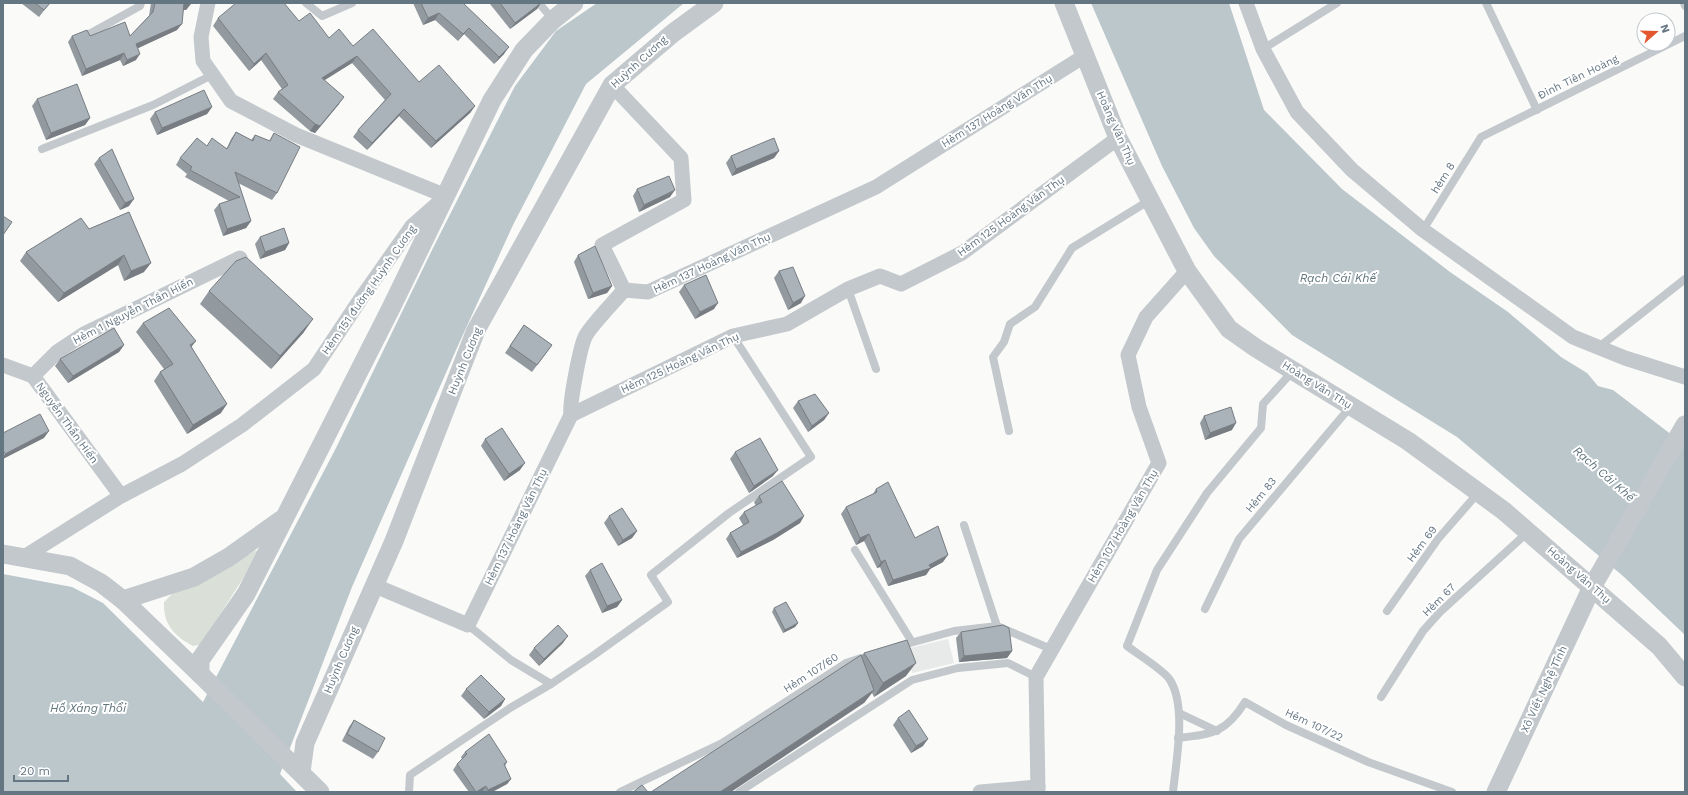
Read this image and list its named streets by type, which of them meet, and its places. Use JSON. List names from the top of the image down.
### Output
{
  "streets": {
    "street": [
      "Huỳnh Cương",
      "Hẻm 137 Hoàng Văn Thụ",
      "Hoàng Văn Thụ",
      "Hẻm 125 Hoàng Văn Thụ",
      "Hẻm 151 đường Huỳnh Cương",
      "Hẻm 1 Nguyễn Thần Hiến",
      "Nguyễn Thần Hiến",
      "Hẻm 107 Hoàng Văn Thụ",
      "Xô Viết Nghệ Tĩnh"
    ],
    "lane": [
      "Đinh Tiên Hoàng",
      "hẻm 8",
      "Hẻm 83",
      "Hẻm 69",
      "Hẻm 67",
      "Hẻm 107/60",
      "Hẻm 107/22"
    ]
  },
  "crossings": [
    ["Đinh Tiên Hoàng", "hẻm 8"],
    ["Hẻm 137 Hoàng Văn Thụ", "Hoàng Văn Thụ"],
    ["Hẻm 137 Hoàng Văn Thụ", "Hẻm 125 Hoàng Văn Thụ"],
    ["Hoàng Văn Thụ", "Hẻm 125 Hoàng Văn Thụ"],
    ["Hoàng Văn Thụ", "Hẻm 83"],
    ["Hoàng Văn Thụ", "Hẻm 107 Hoàng Văn Thụ"],
    ["Hoàng Văn Thụ", "Hẻm 69"],
    ["Hoàng Văn Thụ", "Hẻm 67"],
    ["Hoàng Văn Thụ", "Xô Viết Nghệ Tĩnh"],
    ["Hẻm 151 đường Huỳnh Cương", "Nguyễn Thần Hiến"],
    ["Hẻm 1 Nguyễn Thần Hiến", "Nguyễn Thần Hiến"]
  ],
  "water": ["Rạch Cái Khế", "Hồ Xáng Thổi"],
  "scale_bar": "20 m",
  "north": "right"
}
